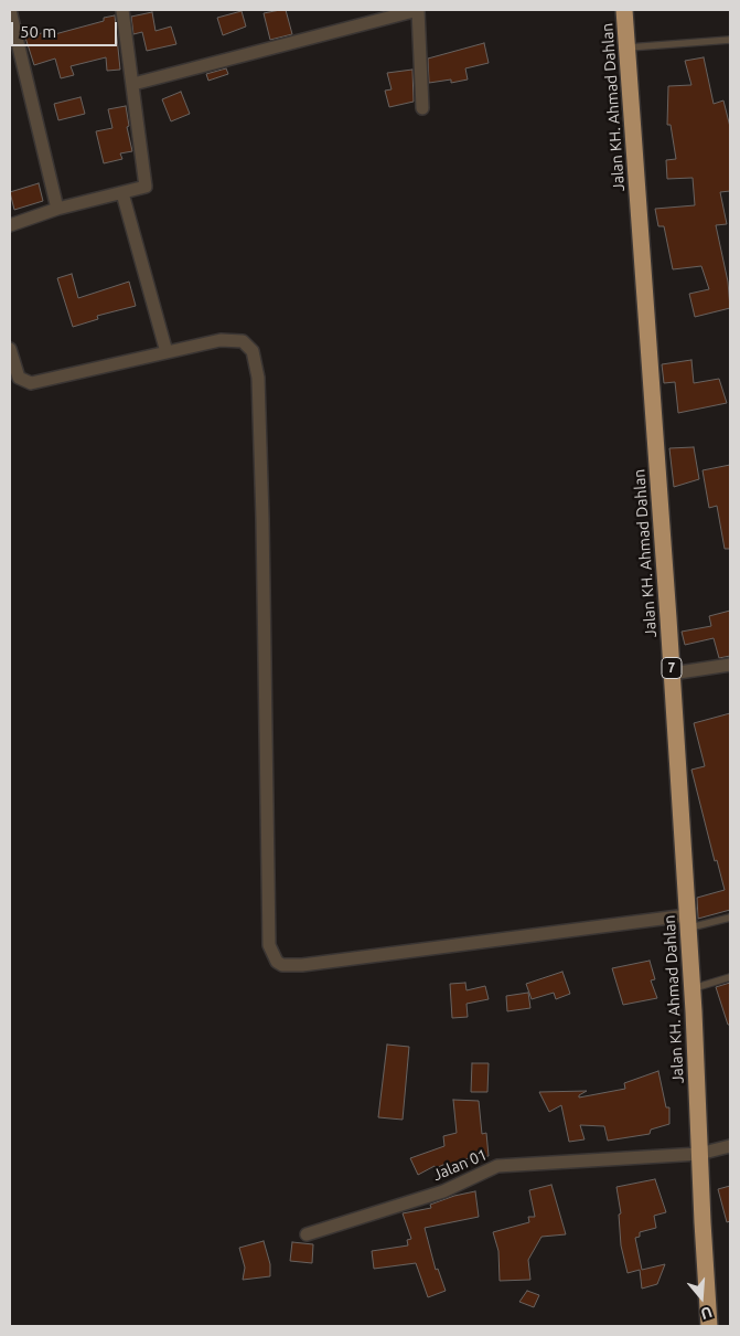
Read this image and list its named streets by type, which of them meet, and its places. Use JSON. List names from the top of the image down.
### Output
{
  "streets": {
    "highway": ["Jalan KH. Ahmad Dahlan", "7"],
    "street": ["Jalan 01"]
  },
  "crossings": [
    ["Jalan KH. Ahmad Dahlan", "Jalan 01"]
  ],
  "scale_bar": "50 m",
  "north": "bottom"
}
